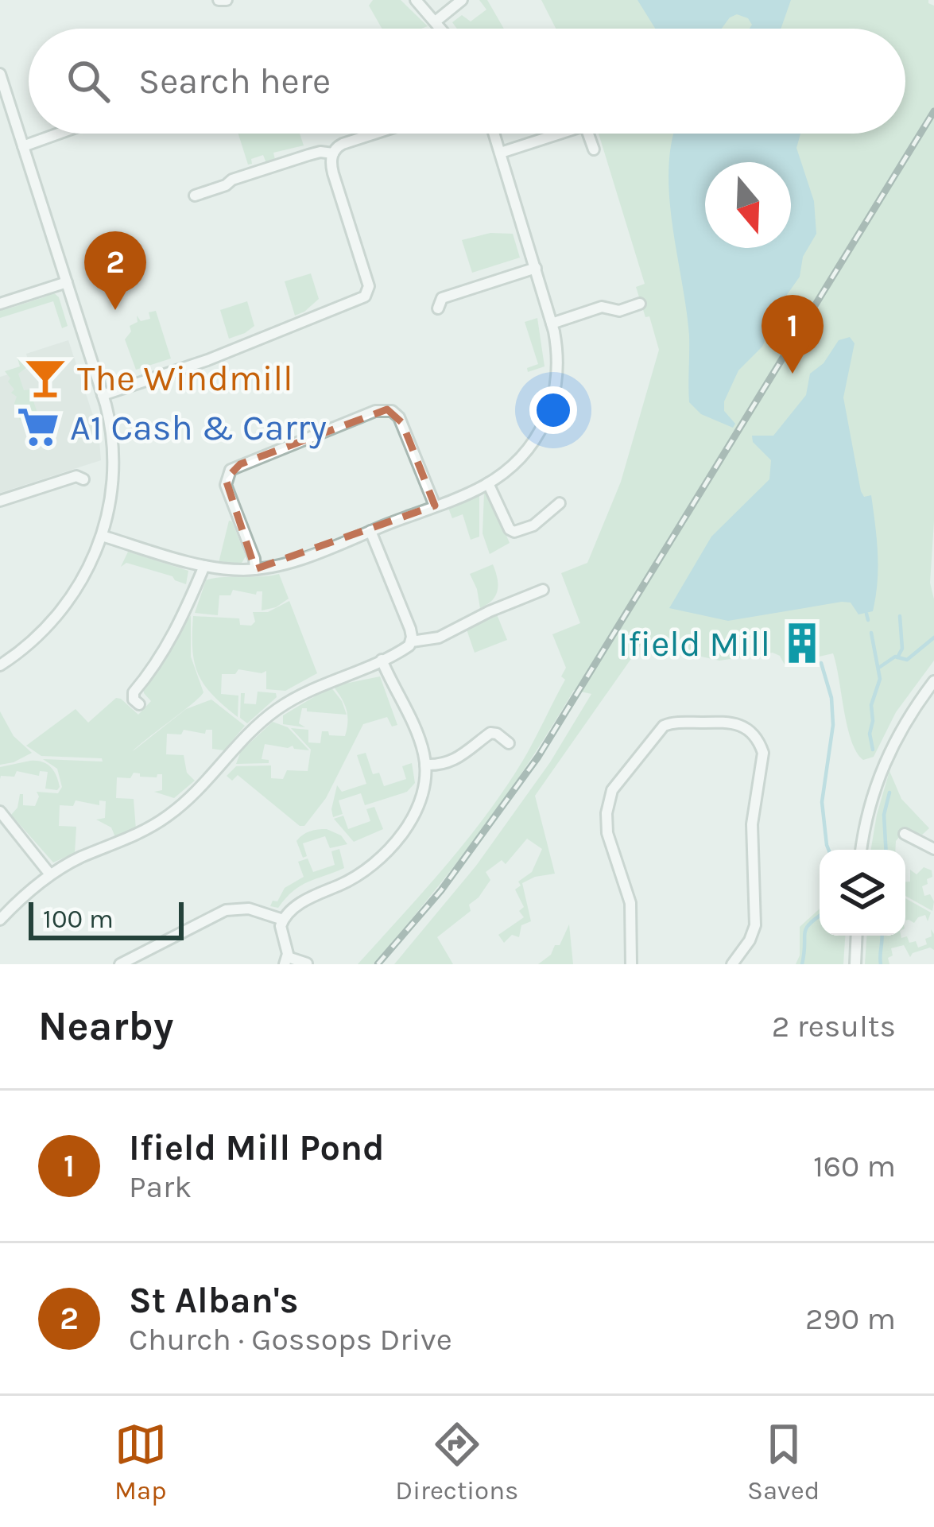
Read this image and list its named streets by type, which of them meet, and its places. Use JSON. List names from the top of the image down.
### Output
{
  "places": {
    "bar": ["The Windmill"],
    "supermarket": ["A1 Cash & Carry"],
    "building": ["Ifield Mill"]
  },
  "scale_bar": "100 m",
  "north": "bottom",
  "page": {
    "search": "Search here",
    "pins": ["2", "1"],
    "scale": "100 m",
    "heading": ["Nearby", "2 results"],
    "list": [
      {
        "mark": "1",
        "name": "Ifield Mill Pond",
        "note": "Park",
        "value": "160 m"
      },
      {
        "mark": "2",
        "name": "St Alban's",
        "note": "Church · Gossops Drive",
        "value": "290 m"
      }
    ],
    "nav": ["Map", "Directions", "Saved"]
  }
}
